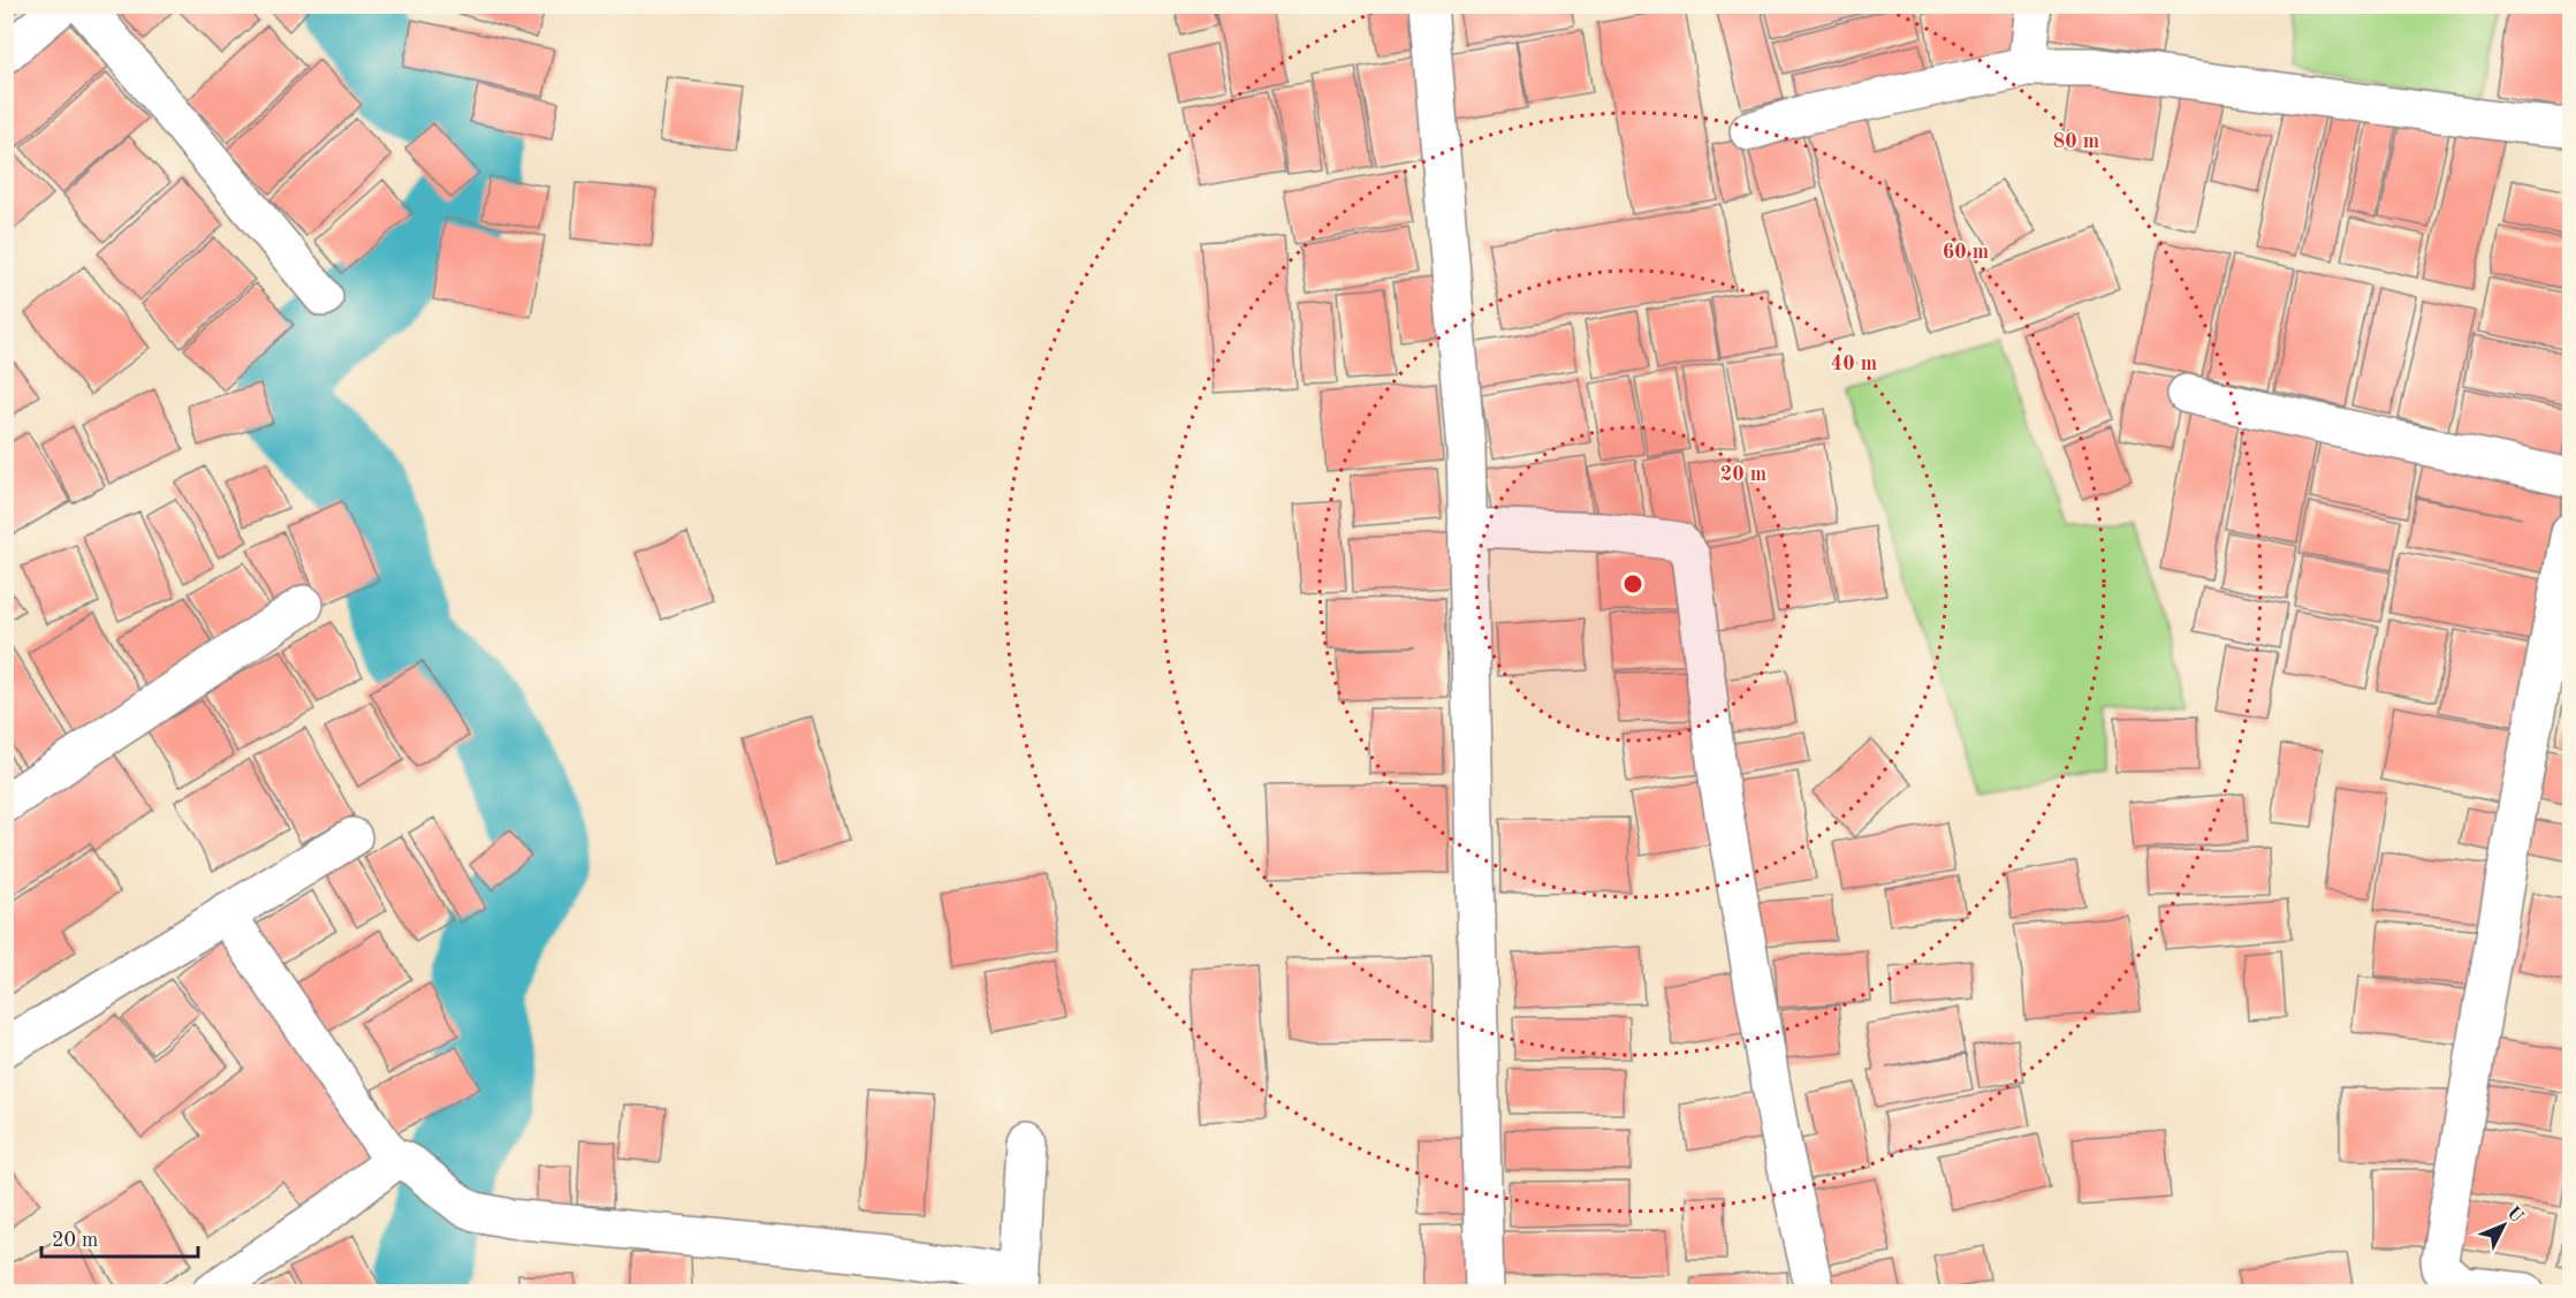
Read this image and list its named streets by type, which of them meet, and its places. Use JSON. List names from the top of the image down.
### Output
{
  "scale_bar": "20 m",
  "north": "top right",
  "rings": [
    "80 m",
    "60 m",
    "40 m",
    "20 m"
  ]
}
